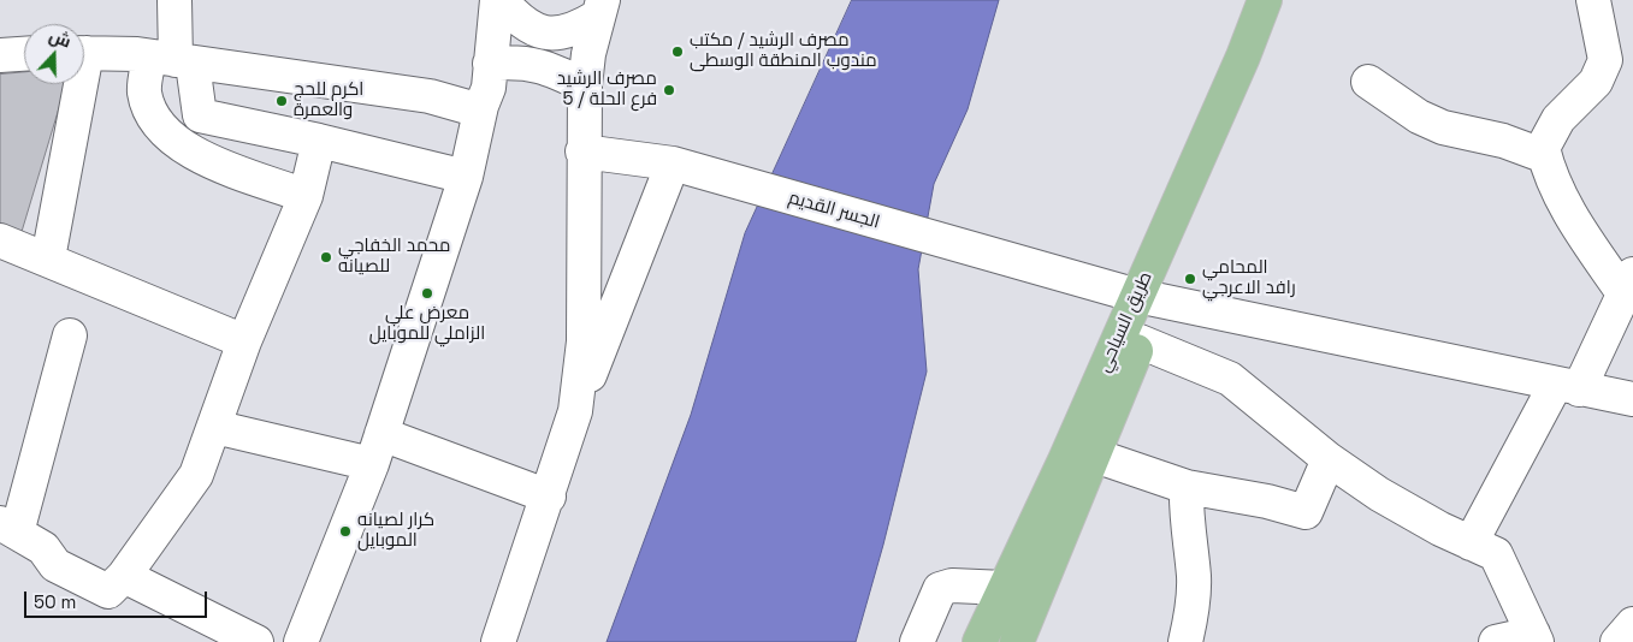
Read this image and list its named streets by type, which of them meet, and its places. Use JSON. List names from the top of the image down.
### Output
{
  "streets": {
    "main road": ["طريق السياحي"],
    "street": ["الجسر القديم"]
  },
  "crossings": [
    ["الجسر القديم", "طريق السياحي"]
  ],
  "places": [
    "مصرف الرشيد / مكتب مندوب المنطقة الوسطى",
    "مصرف الرشيد فرع الحلة / 5",
    "اكرم للحج والعمرة",
    "محمد الخفاجي للصيانه",
    "المحامي رافد الاعرجي",
    "معرض علي الزاملي للموبايل",
    "كرار لصيانه الموبايل"
  ],
  "scale_bar": "50 m",
  "north": "top"
}
